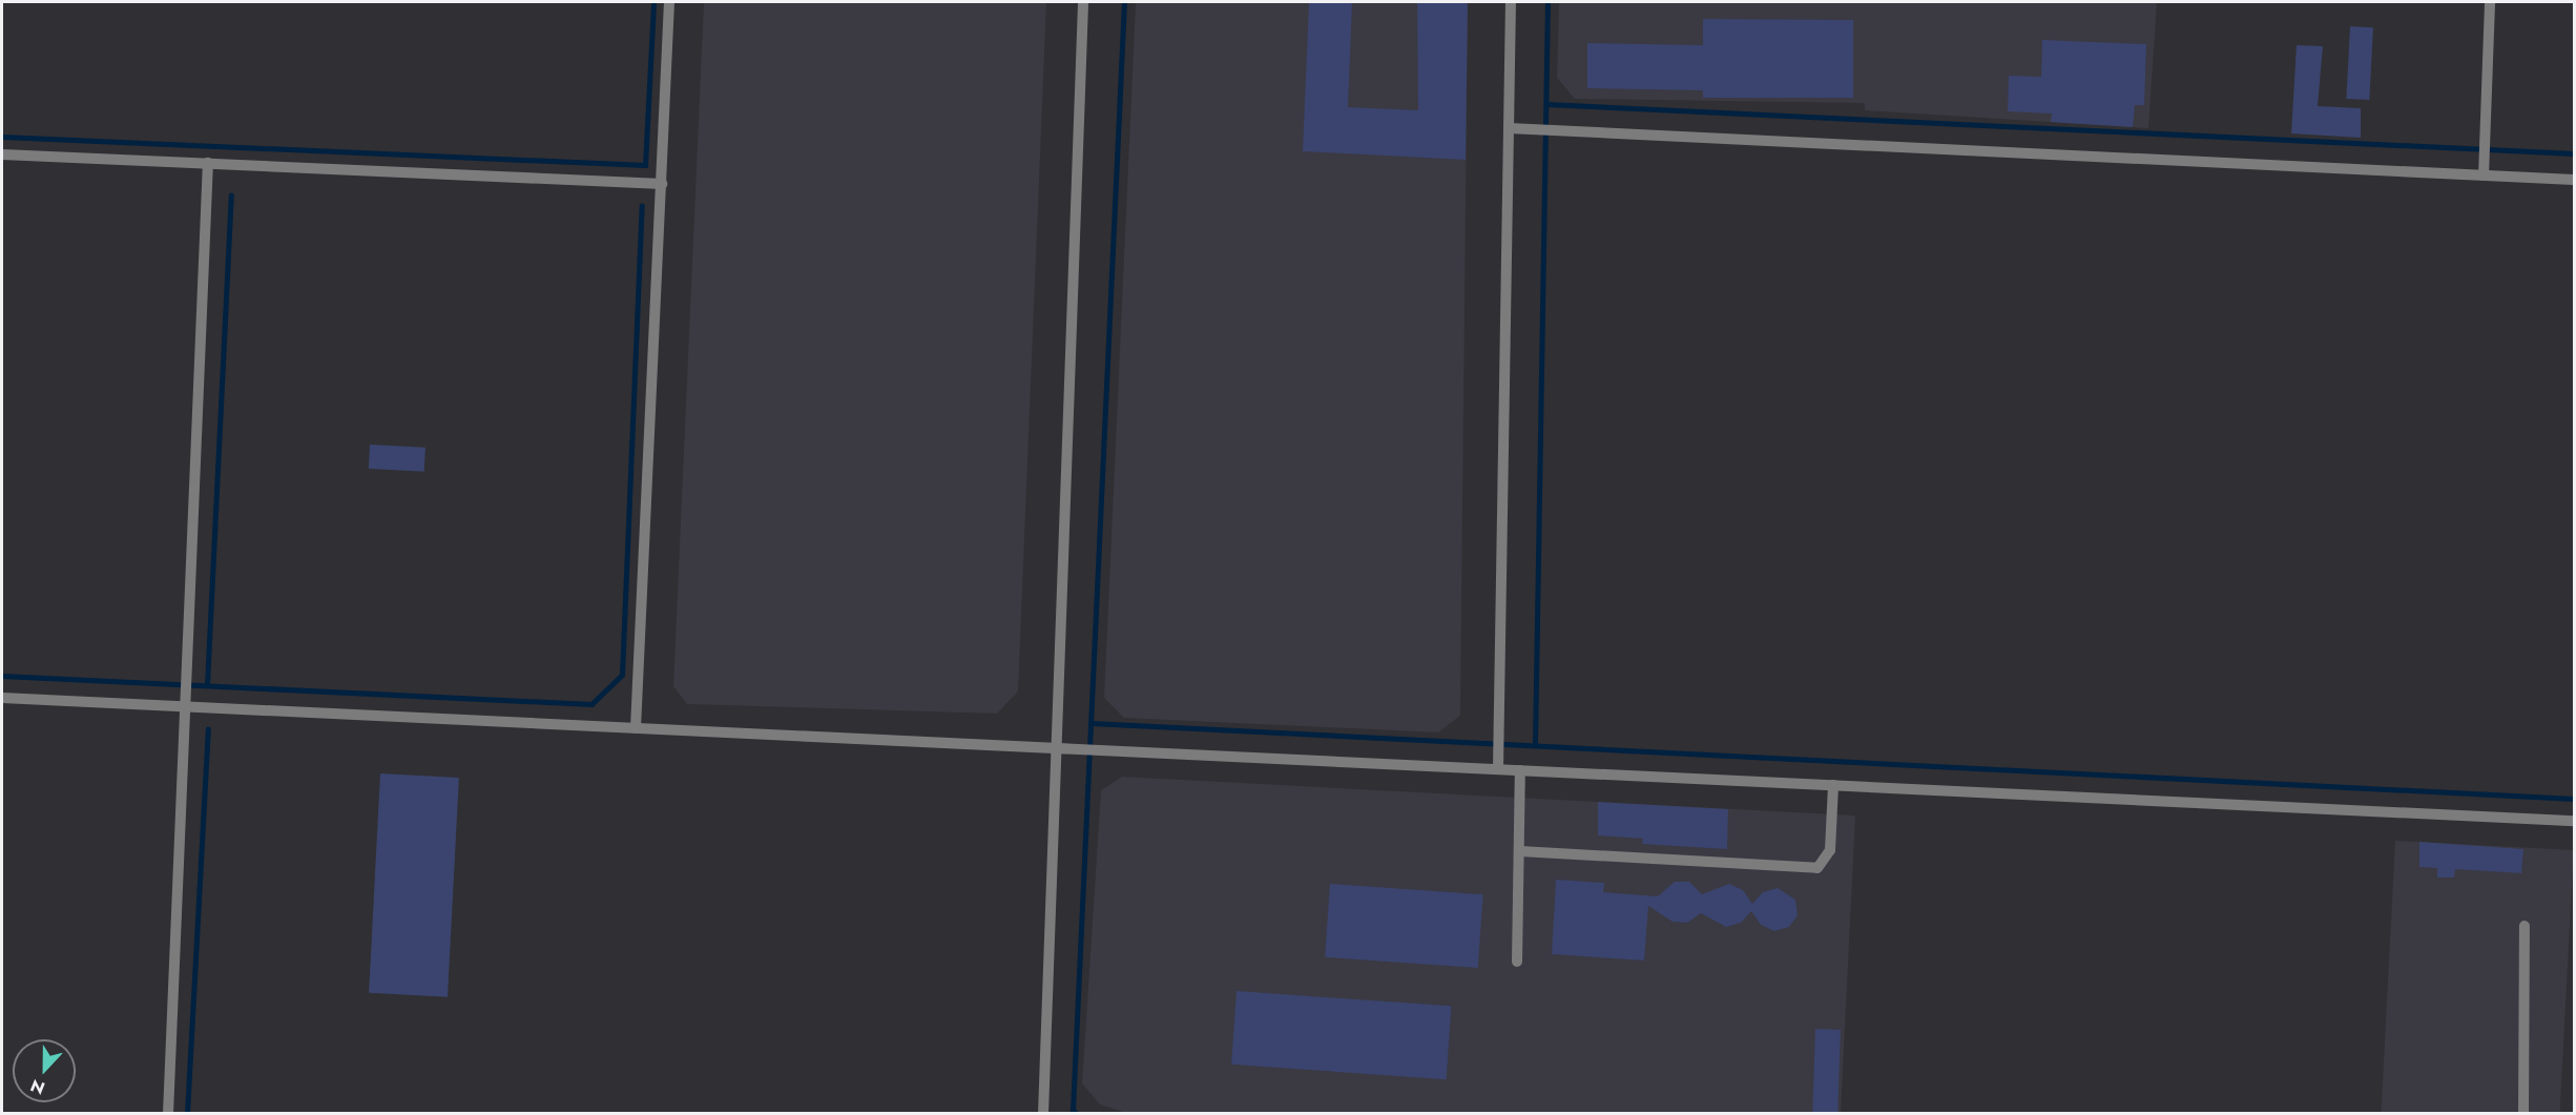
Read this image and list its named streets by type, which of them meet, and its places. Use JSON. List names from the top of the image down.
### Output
{
  "north": "bottom"
}
